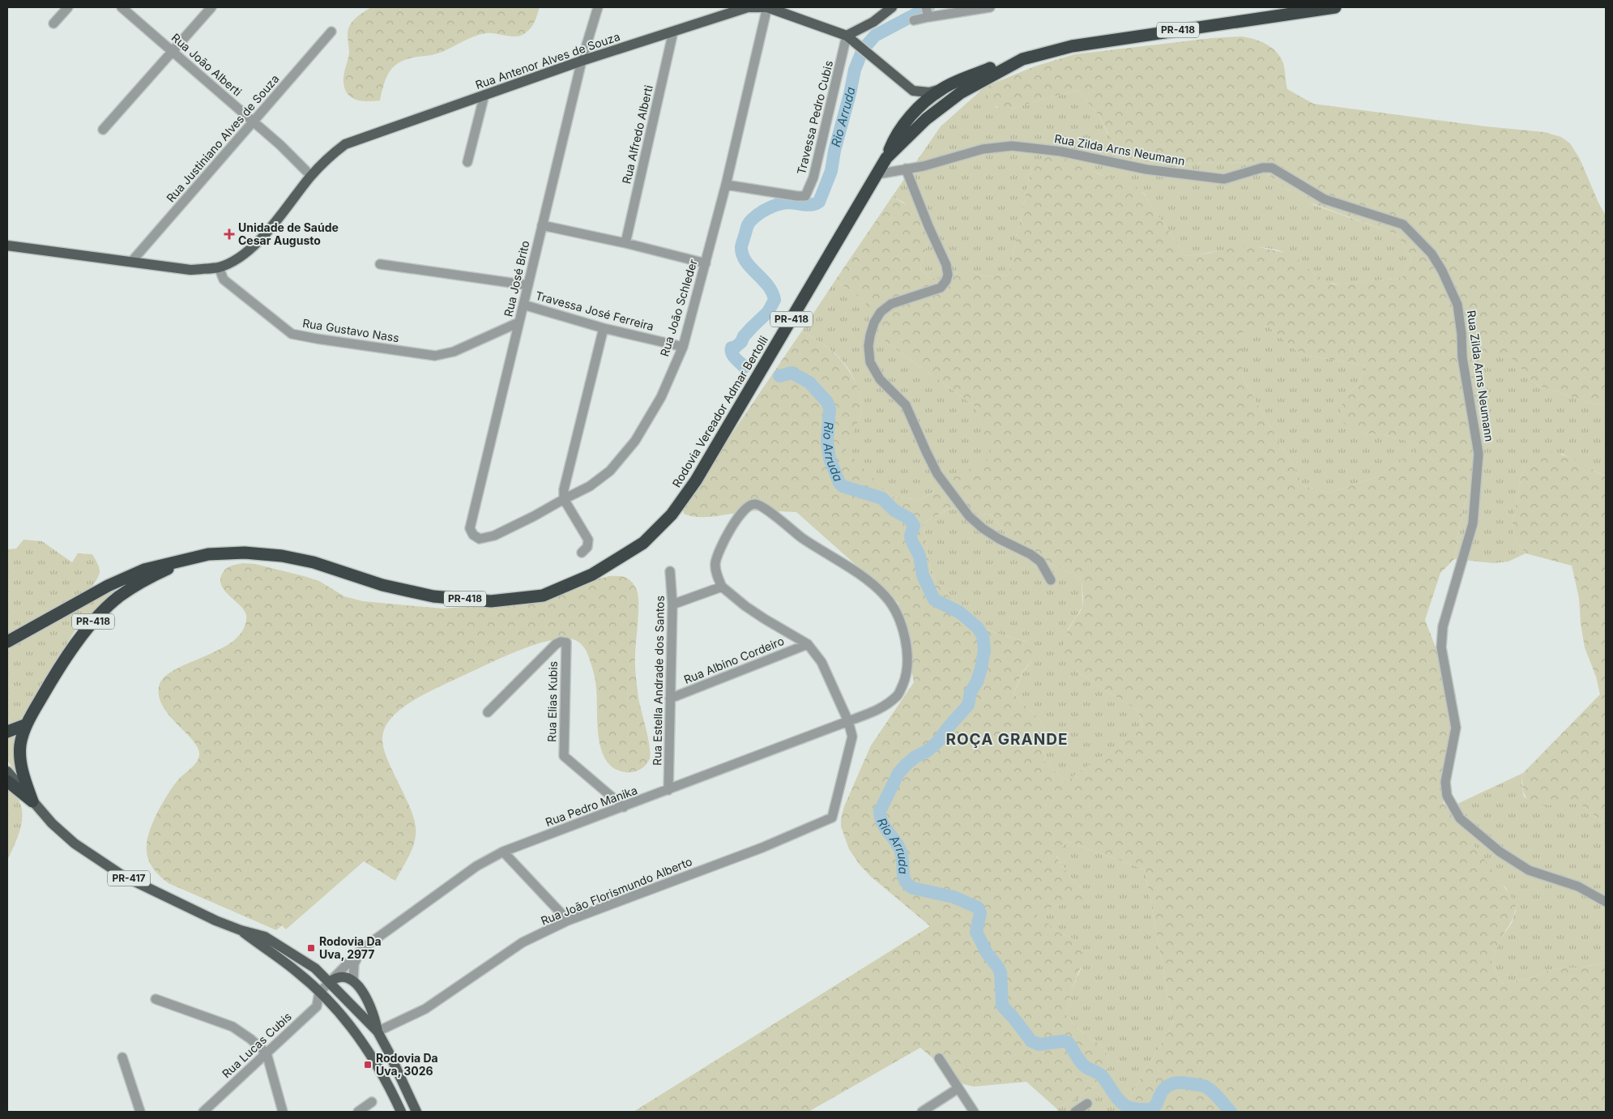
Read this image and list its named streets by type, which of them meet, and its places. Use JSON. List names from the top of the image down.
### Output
{
  "streets": {
    "highway": ["PR-418", "Rodovia Vereador Admar Bertolli"],
    "main road": ["Rua Antenor Alves de Souza", "PR-417"],
    "street": [
      "Rua João Alberti",
      "Travessa Pedro Cubis",
      "Rua Alfredo Alberti",
      "Rua Justiniano Alves de Souza",
      "Rua Zilda Arns Neumann",
      "Rua José Brito",
      "Rua João Schleder",
      "Travessa José Ferreira",
      "Rua Gustavo Nass",
      "Rua Albino Cordeiro",
      "Rua Estella Andrade dos Santos",
      "Rua Elias Kubis",
      "Rua Pedro Manika",
      "Rua João Florismundo Alberto",
      "Rua Lucas Cubis"
    ]
  },
  "crossings": [
    ["Rua Antenor Alves de Souza", "Rua João Alberti"],
    ["Rua Antenor Alves de Souza", "Travessa Pedro Cubis"],
    ["Rua Antenor Alves de Souza", "Rua Alfredo Alberti"],
    ["Rua Antenor Alves de Souza", "Rua José Brito"],
    ["Rua Antenor Alves de Souza", "Rua João Schleder"],
    ["Rua Antenor Alves de Souza", "Rua Gustavo Nass"],
    ["Rua João Alberti", "Rua Justiniano Alves de Souza"],
    ["Travessa Pedro Cubis", "Rua João Schleder"],
    ["Rua Zilda Arns Neumann", "Rodovia Vereador Admar Bertolli"],
    ["Rua José Brito", "Rua João Schleder"],
    ["Rua José Brito", "Travessa José Ferreira"],
    ["Rua José Brito", "Rua Gustavo Nass"],
    ["Rua João Schleder", "Travessa José Ferreira"],
    ["Rodovia Vereador Admar Bertolli", "PR-417"],
    ["Rua Albino Cordeiro", "Rua Estella Andrade dos Santos"],
    ["Rua Estella Andrade dos Santos", "Rua Pedro Manika"],
    ["Rua Elias Kubis", "Rua Pedro Manika"],
    ["Rua Pedro Manika", "PR-417"],
    ["Rua Pedro Manika", "Rua João Florismundo Alberto"],
    ["Rua Pedro Manika", "Rua Lucas Cubis"],
    ["PR-417", "Rua João Florismundo Alberto"],
    ["PR-417", "Rua Lucas Cubis"]
  ],
  "districts": ["ROÇA GRANDE"],
  "water": ["Rio Arruda"],
  "places": {
    "health": ["Unidade de Saúde Cesar Augusto"],
    "transit": ["Rodovia Da Uva, 2977", "Rodovia Da Uva, 3026"]
  }
}
